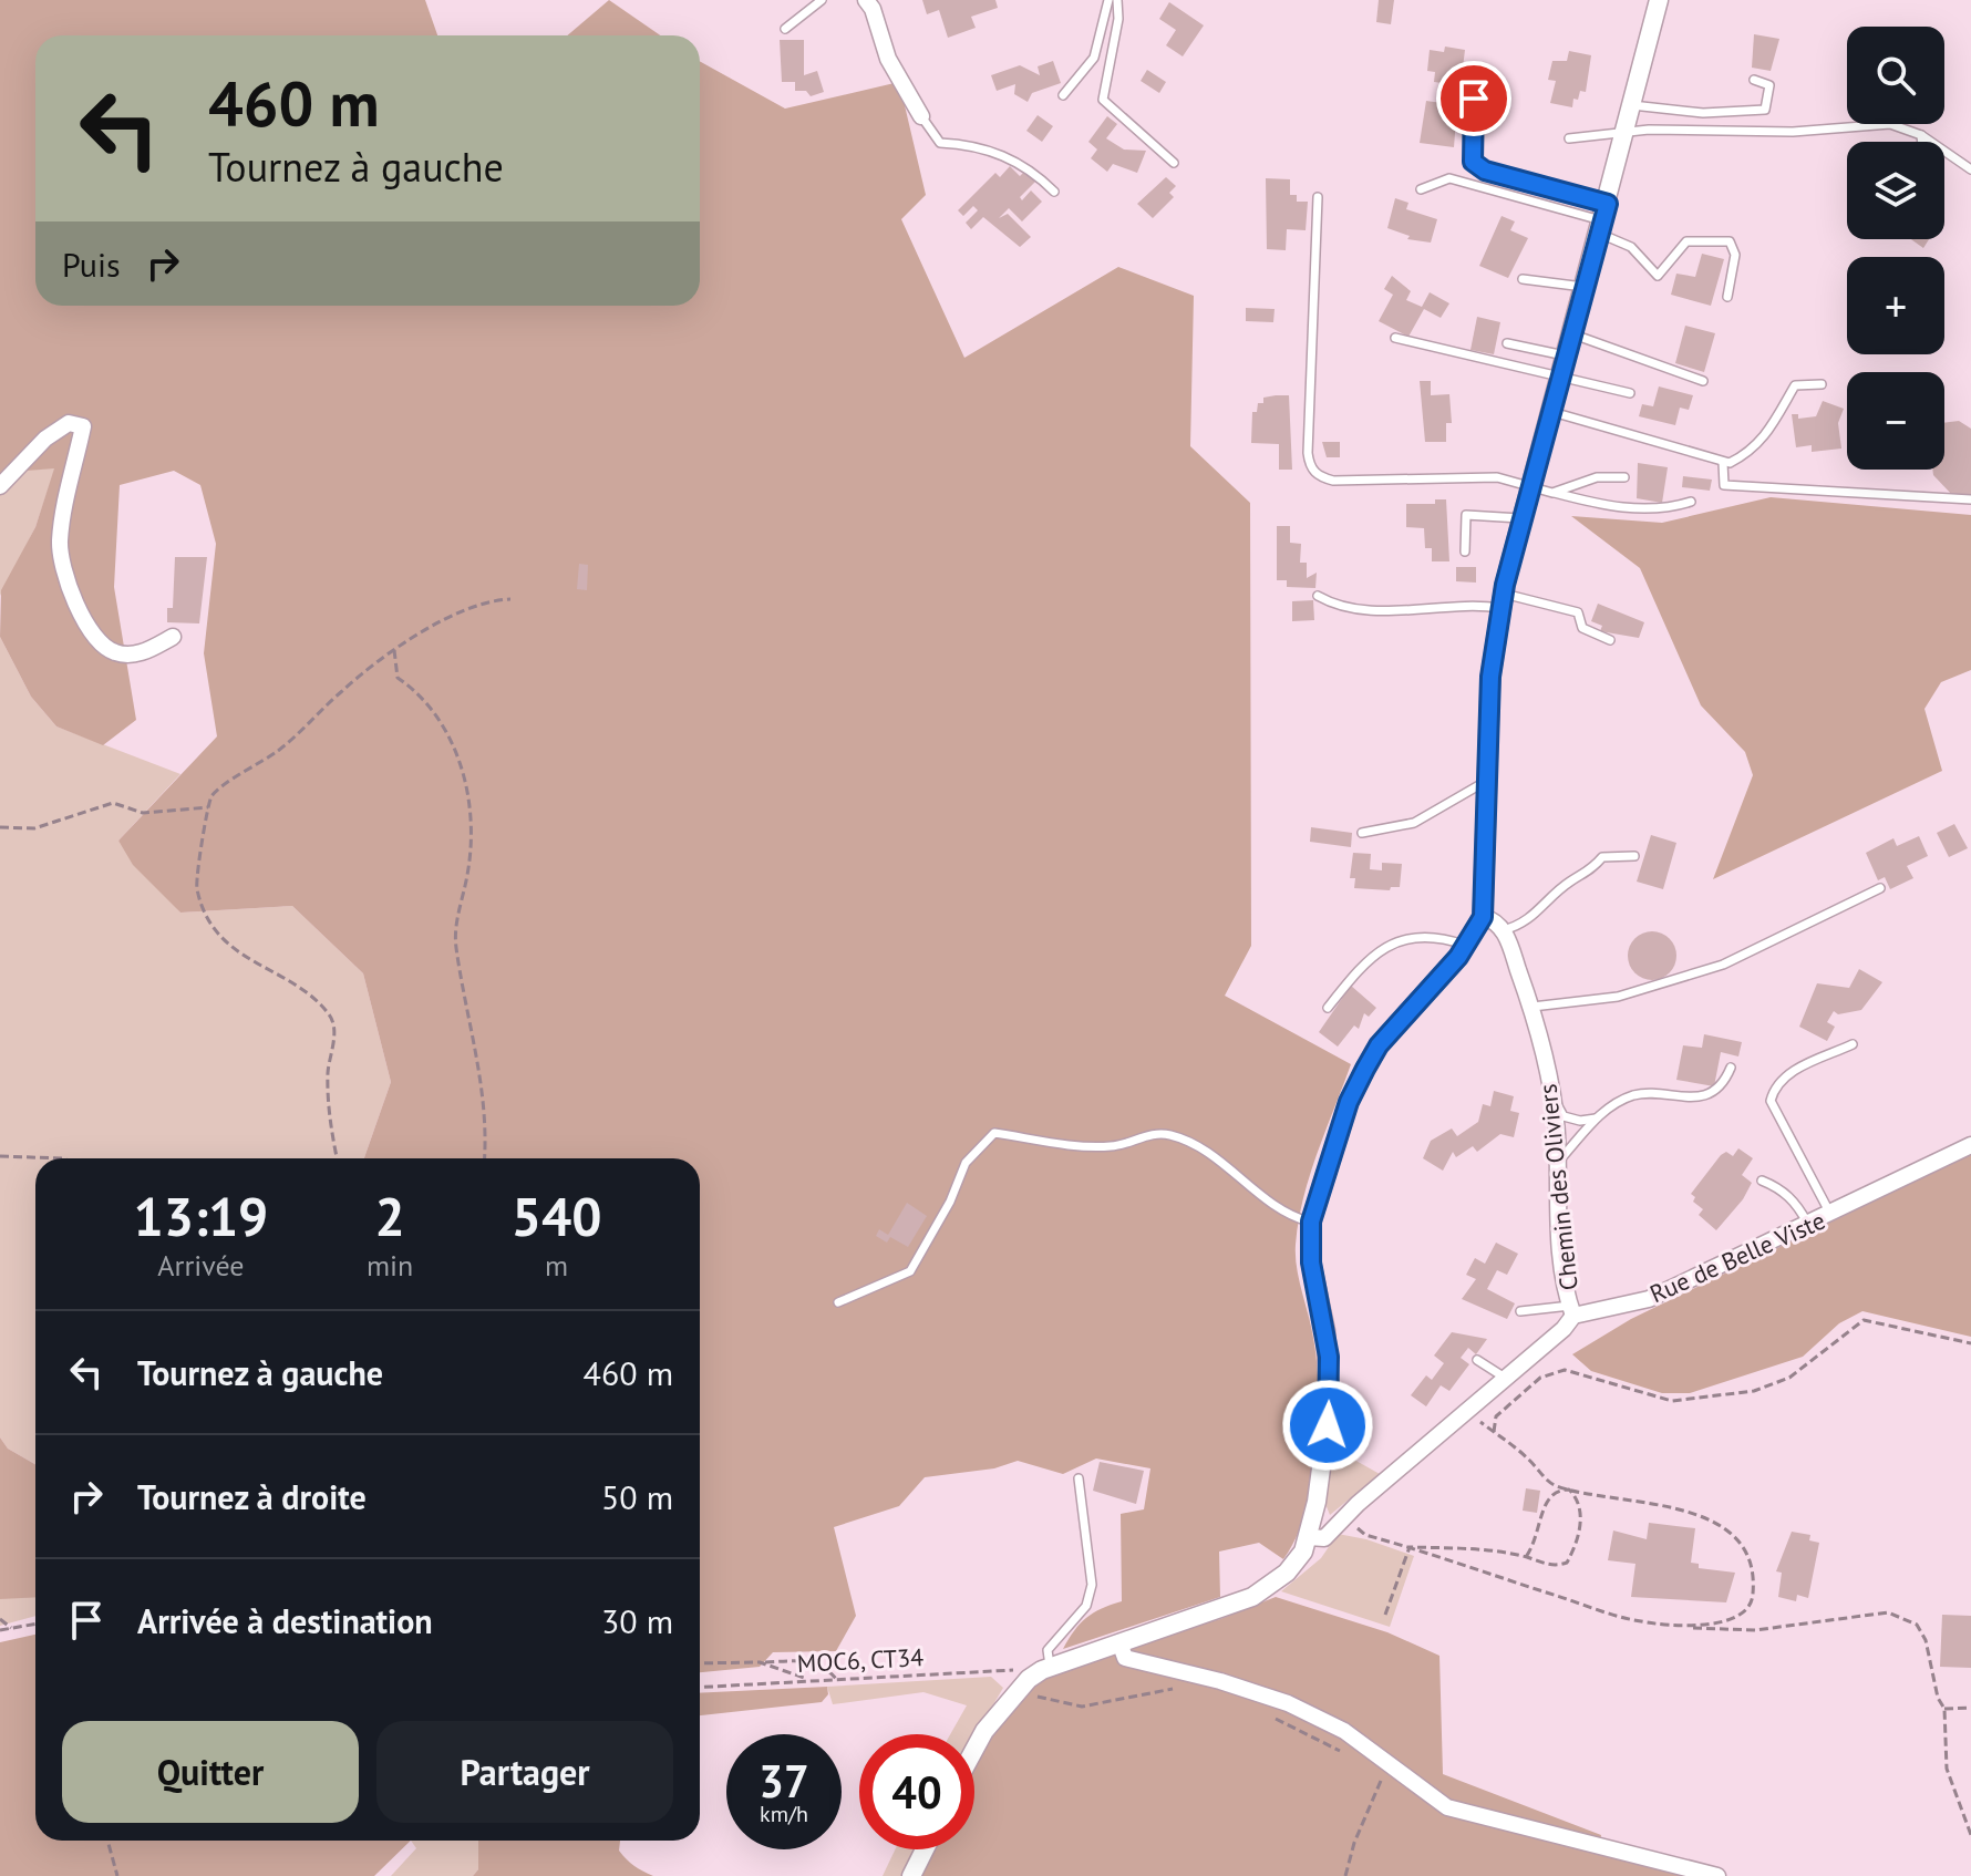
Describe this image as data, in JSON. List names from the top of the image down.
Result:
{
  "streets": {
    "street": ["Chemin des Oliviers", "Rue de Belle Viste"],
    "path": ["MOC6, CT34"]
  },
  "crossings": [
    ["Chemin des Oliviers", "Rue de Belle Viste"]
  ],
  "page": {
    "map_buttons": ["+", "−"],
    "turn": ["460 m", "Tournez à gauche"],
    "then": "Puis",
    "eta": [
      "13:19",
      "Arrivée",
      "2",
      "min",
      "540",
      "m"
    ],
    "list": [
      {
        "name": "Tournez à gauche",
        "value": "460 m"
      },
      {
        "name": "Tournez à droite",
        "value": "50 m"
      },
      {
        "name": "Arrivée à destination",
        "value": "30 m"
      }
    ],
    "buttons": ["Quitter", "Partager"],
    "speed": "37 km/h",
    "limit": "40"
  }
}
